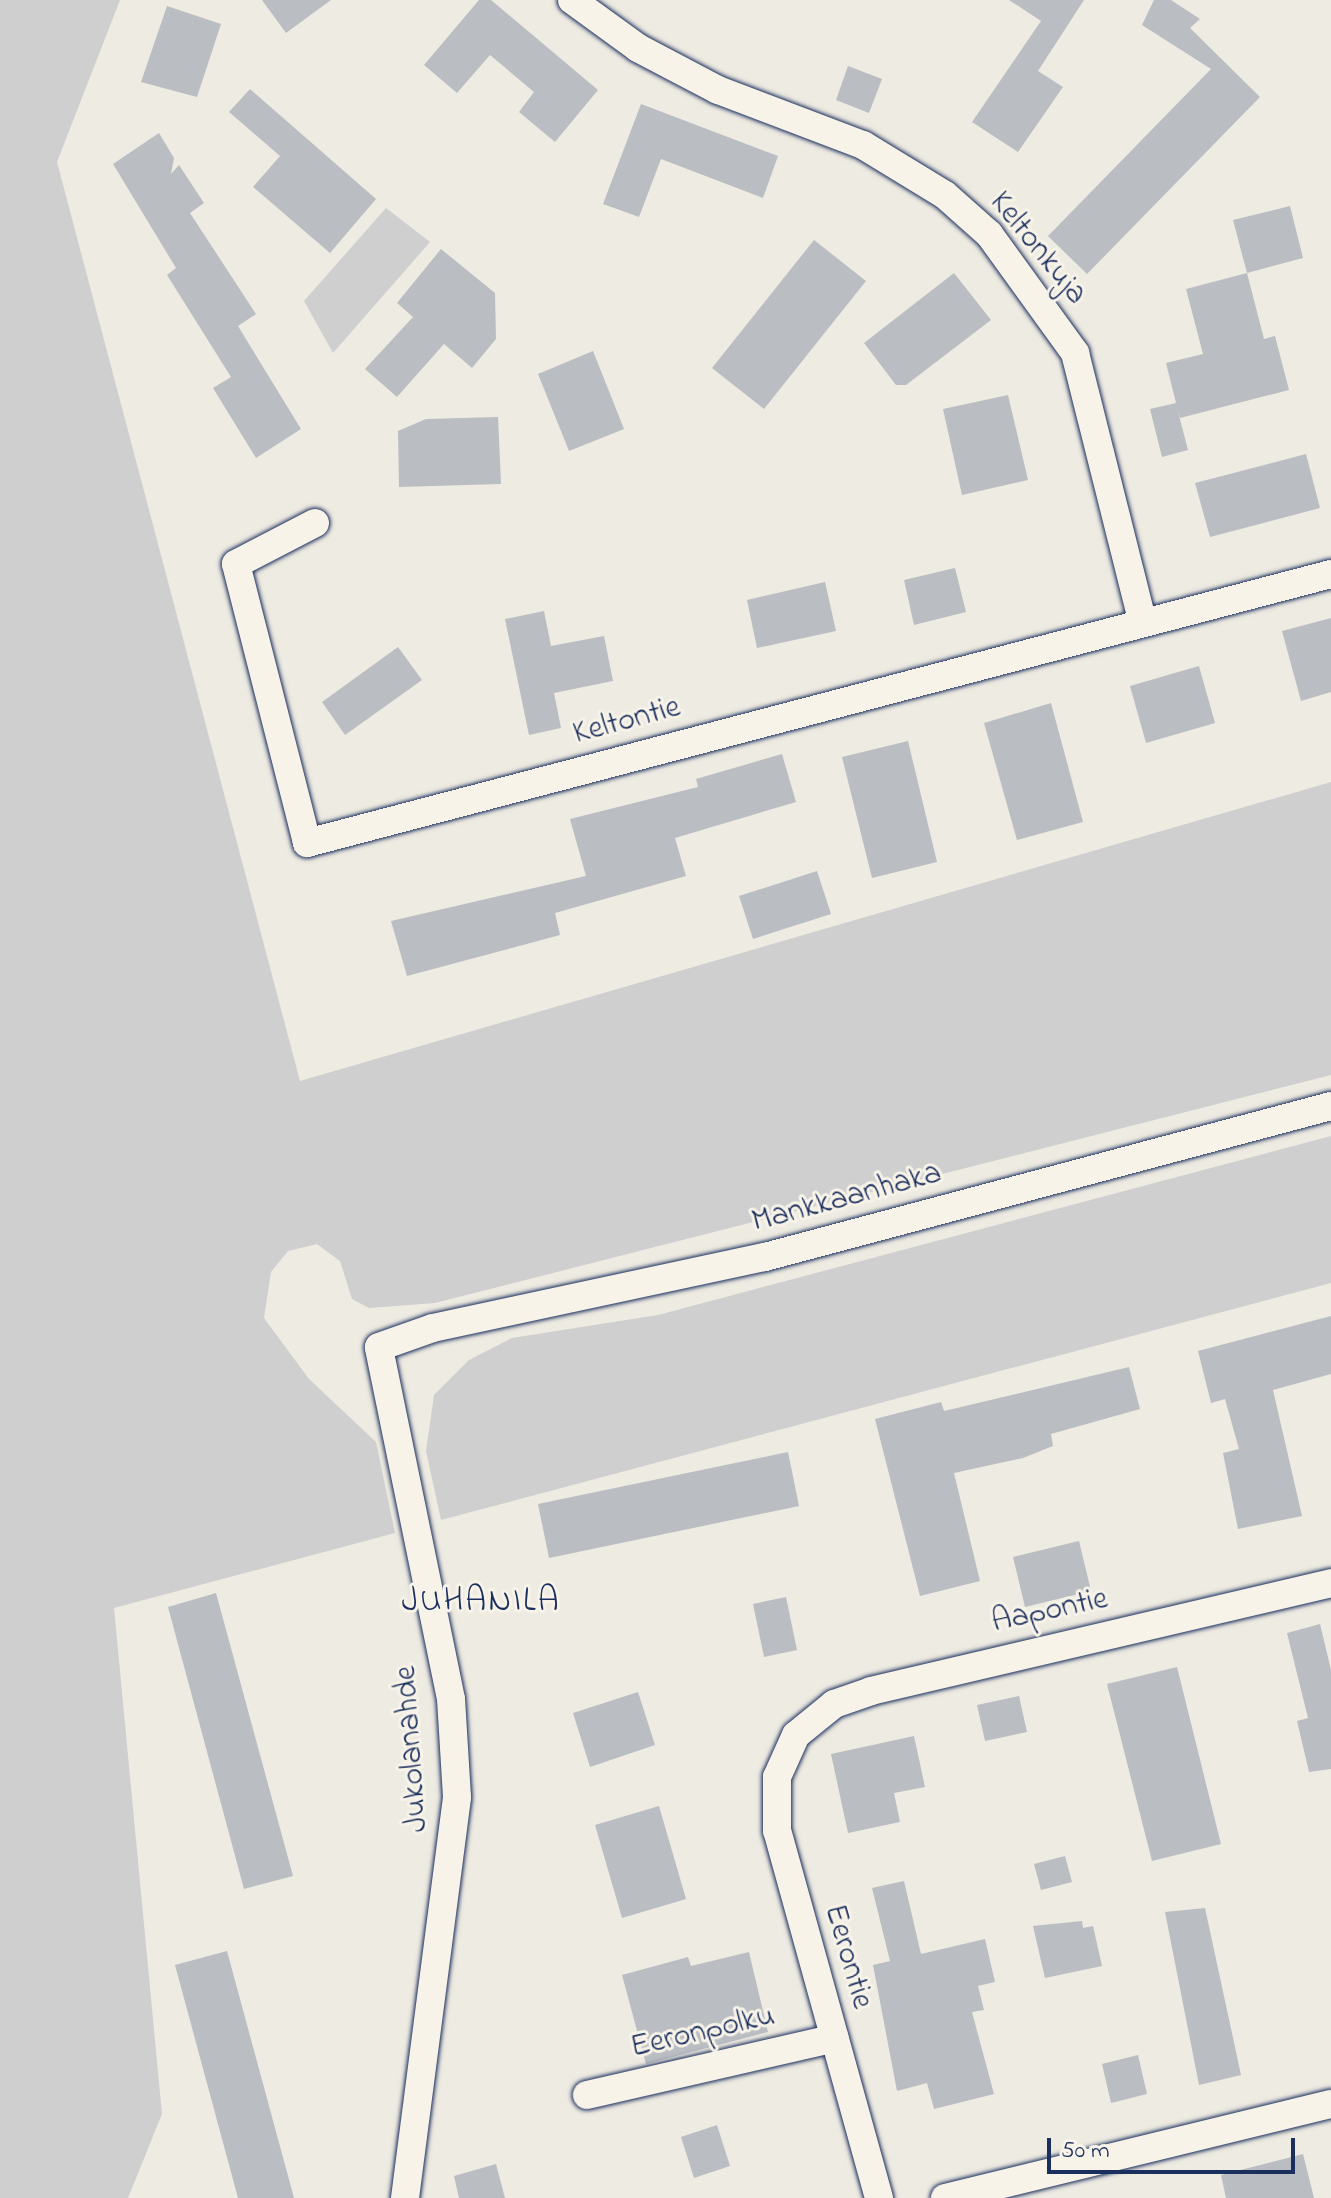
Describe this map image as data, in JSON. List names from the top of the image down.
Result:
{
  "streets": {
    "street": [
      "Keltonkuja",
      "Keltontie",
      "Mankkaanhaka",
      "Aapontie",
      "Jukolanahde",
      "Eerontie",
      "Eeronpolku"
    ]
  },
  "crossings": [
    ["Keltonkuja", "Keltontie"],
    ["Mankkaanhaka", "Jukolanahde"],
    ["Aapontie", "Eerontie"],
    ["Eerontie", "Eeronpolku"]
  ],
  "districts": ["JUHANILA"],
  "scale_bar": "50 m"
}
